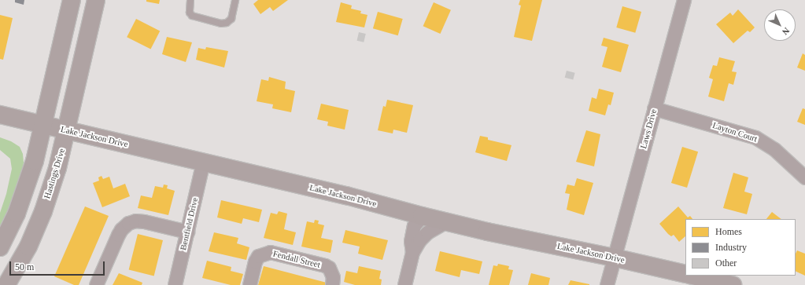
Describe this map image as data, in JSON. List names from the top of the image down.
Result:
{
  "streets": {
    "street": [
      "Laws Drive",
      "Layton Court",
      "Lake Jackson Drive",
      "Hastings Drive",
      "Bentfield Drive",
      "Fendall Street"
    ]
  },
  "crossings": [
    ["Laws Drive", "Layton Court"],
    ["Laws Drive", "Lake Jackson Drive"],
    ["Lake Jackson Drive", "Hastings Drive"],
    ["Lake Jackson Drive", "Bentfield Drive"]
  ],
  "legend": ["Homes", "Industry", "Other"],
  "scale_bar": "50 m",
  "north": "bottom right"
}
